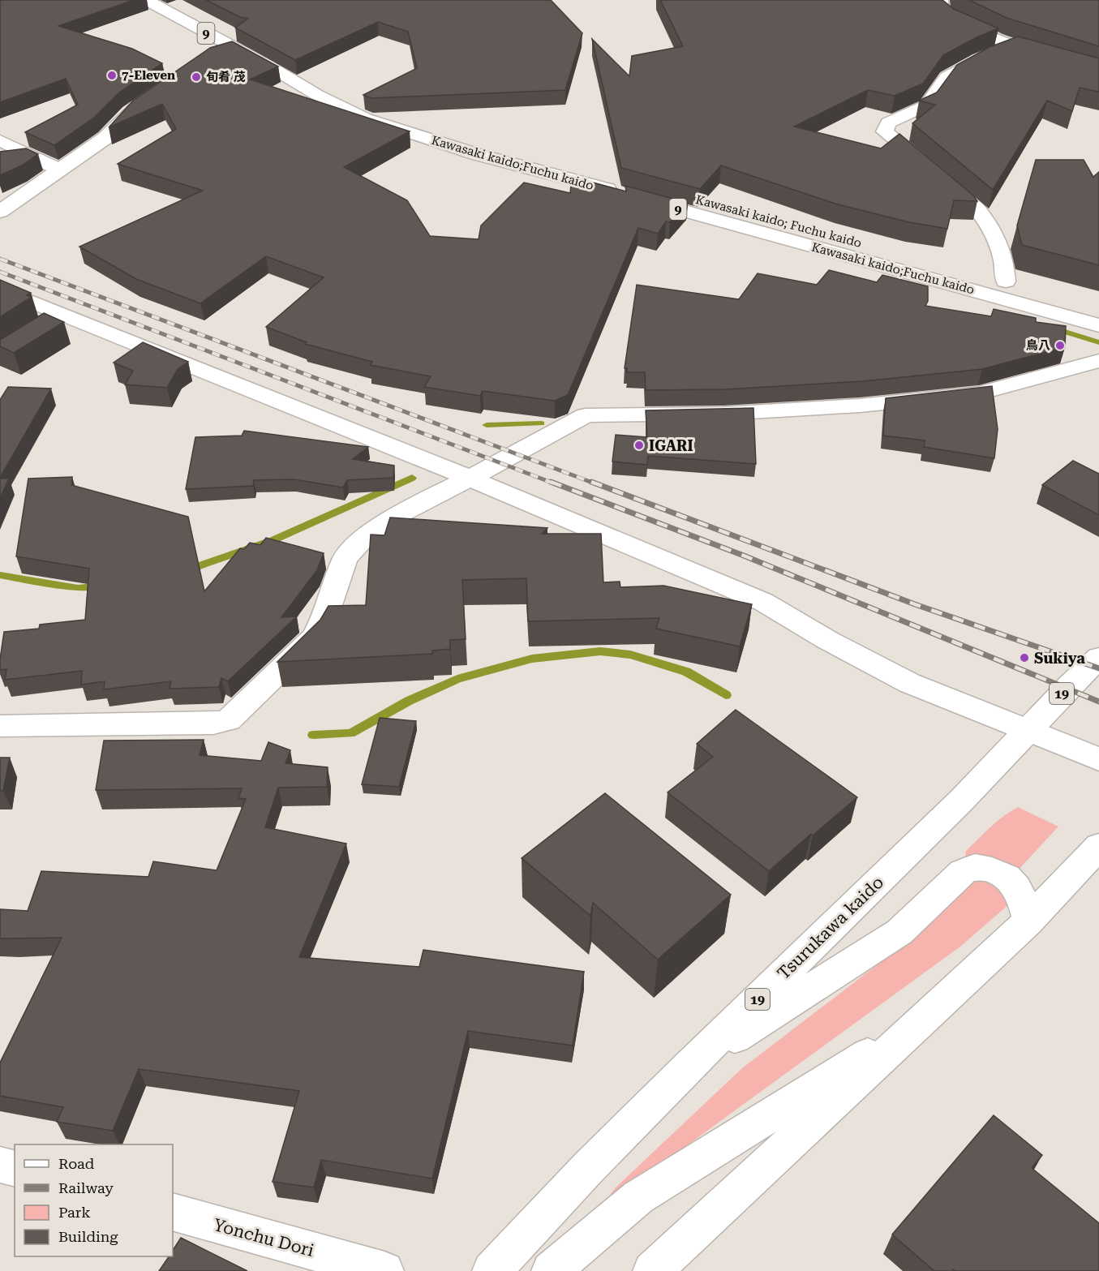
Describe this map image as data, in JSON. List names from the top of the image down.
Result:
{
  "streets": {
    "street": [
      "9",
      "Kawasaki kaido;Fuchu kaido",
      "Kawasaki kaido; Fuchu kaido",
      "19",
      "Tsurukawa kaido",
      "Yonchu Dori"
    ]
  },
  "crossings": [
    ["Kawasaki kaido;Fuchu kaido", "Kawasaki kaido; Fuchu kaido"],
    ["19", "Tsurukawa kaido"]
  ],
  "places": [
    "7-Eleven",
    "旬肴 茂",
    "鳥八",
    "IGARI",
    "Sukiya"
  ],
  "legend": [
    "Road",
    "Railway",
    "Park",
    "Building"
  ]
}
